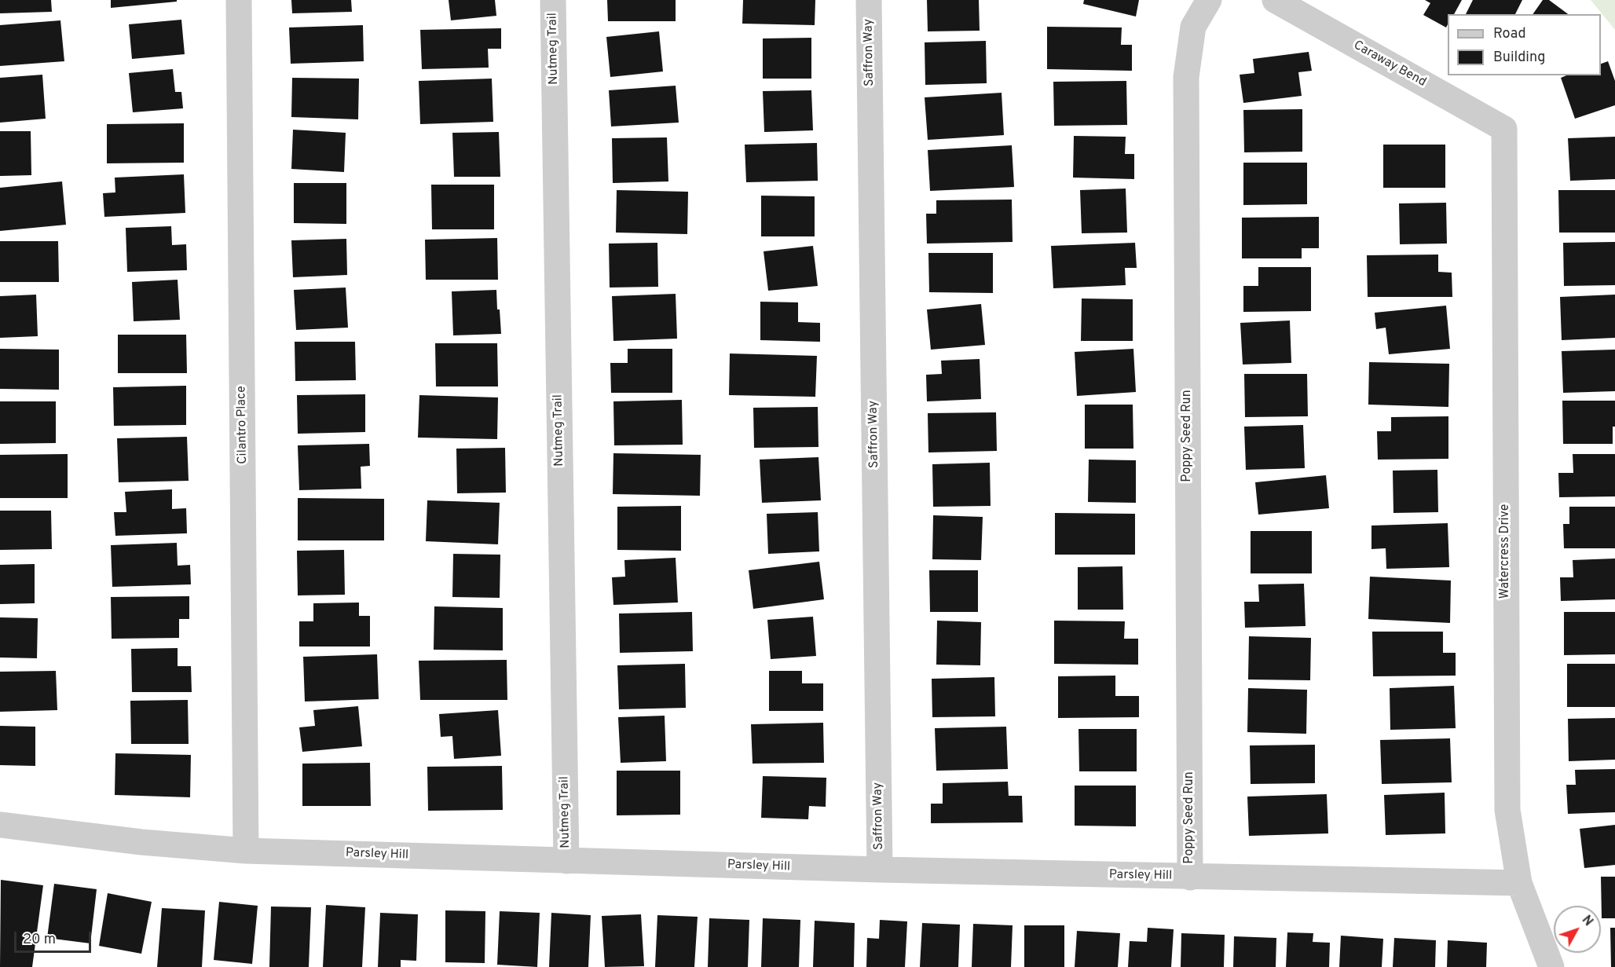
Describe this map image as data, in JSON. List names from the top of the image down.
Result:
{
  "streets": {
    "street": [
      "Nutmeg Trail",
      "Saffron Way",
      "Caraway Bend",
      "Cilantro Place",
      "Poppy Seed Run",
      "Watercress Drive",
      "Parsley Hill"
    ]
  },
  "crossings": [
    ["Nutmeg Trail", "Parsley Hill"],
    ["Saffron Way", "Parsley Hill"],
    ["Caraway Bend", "Watercress Drive"],
    ["Cilantro Place", "Parsley Hill"],
    ["Poppy Seed Run", "Parsley Hill"],
    ["Watercress Drive", "Parsley Hill"]
  ],
  "legend": ["Road", "Building"],
  "scale_bar": "20 m",
  "north": "top right"
}
